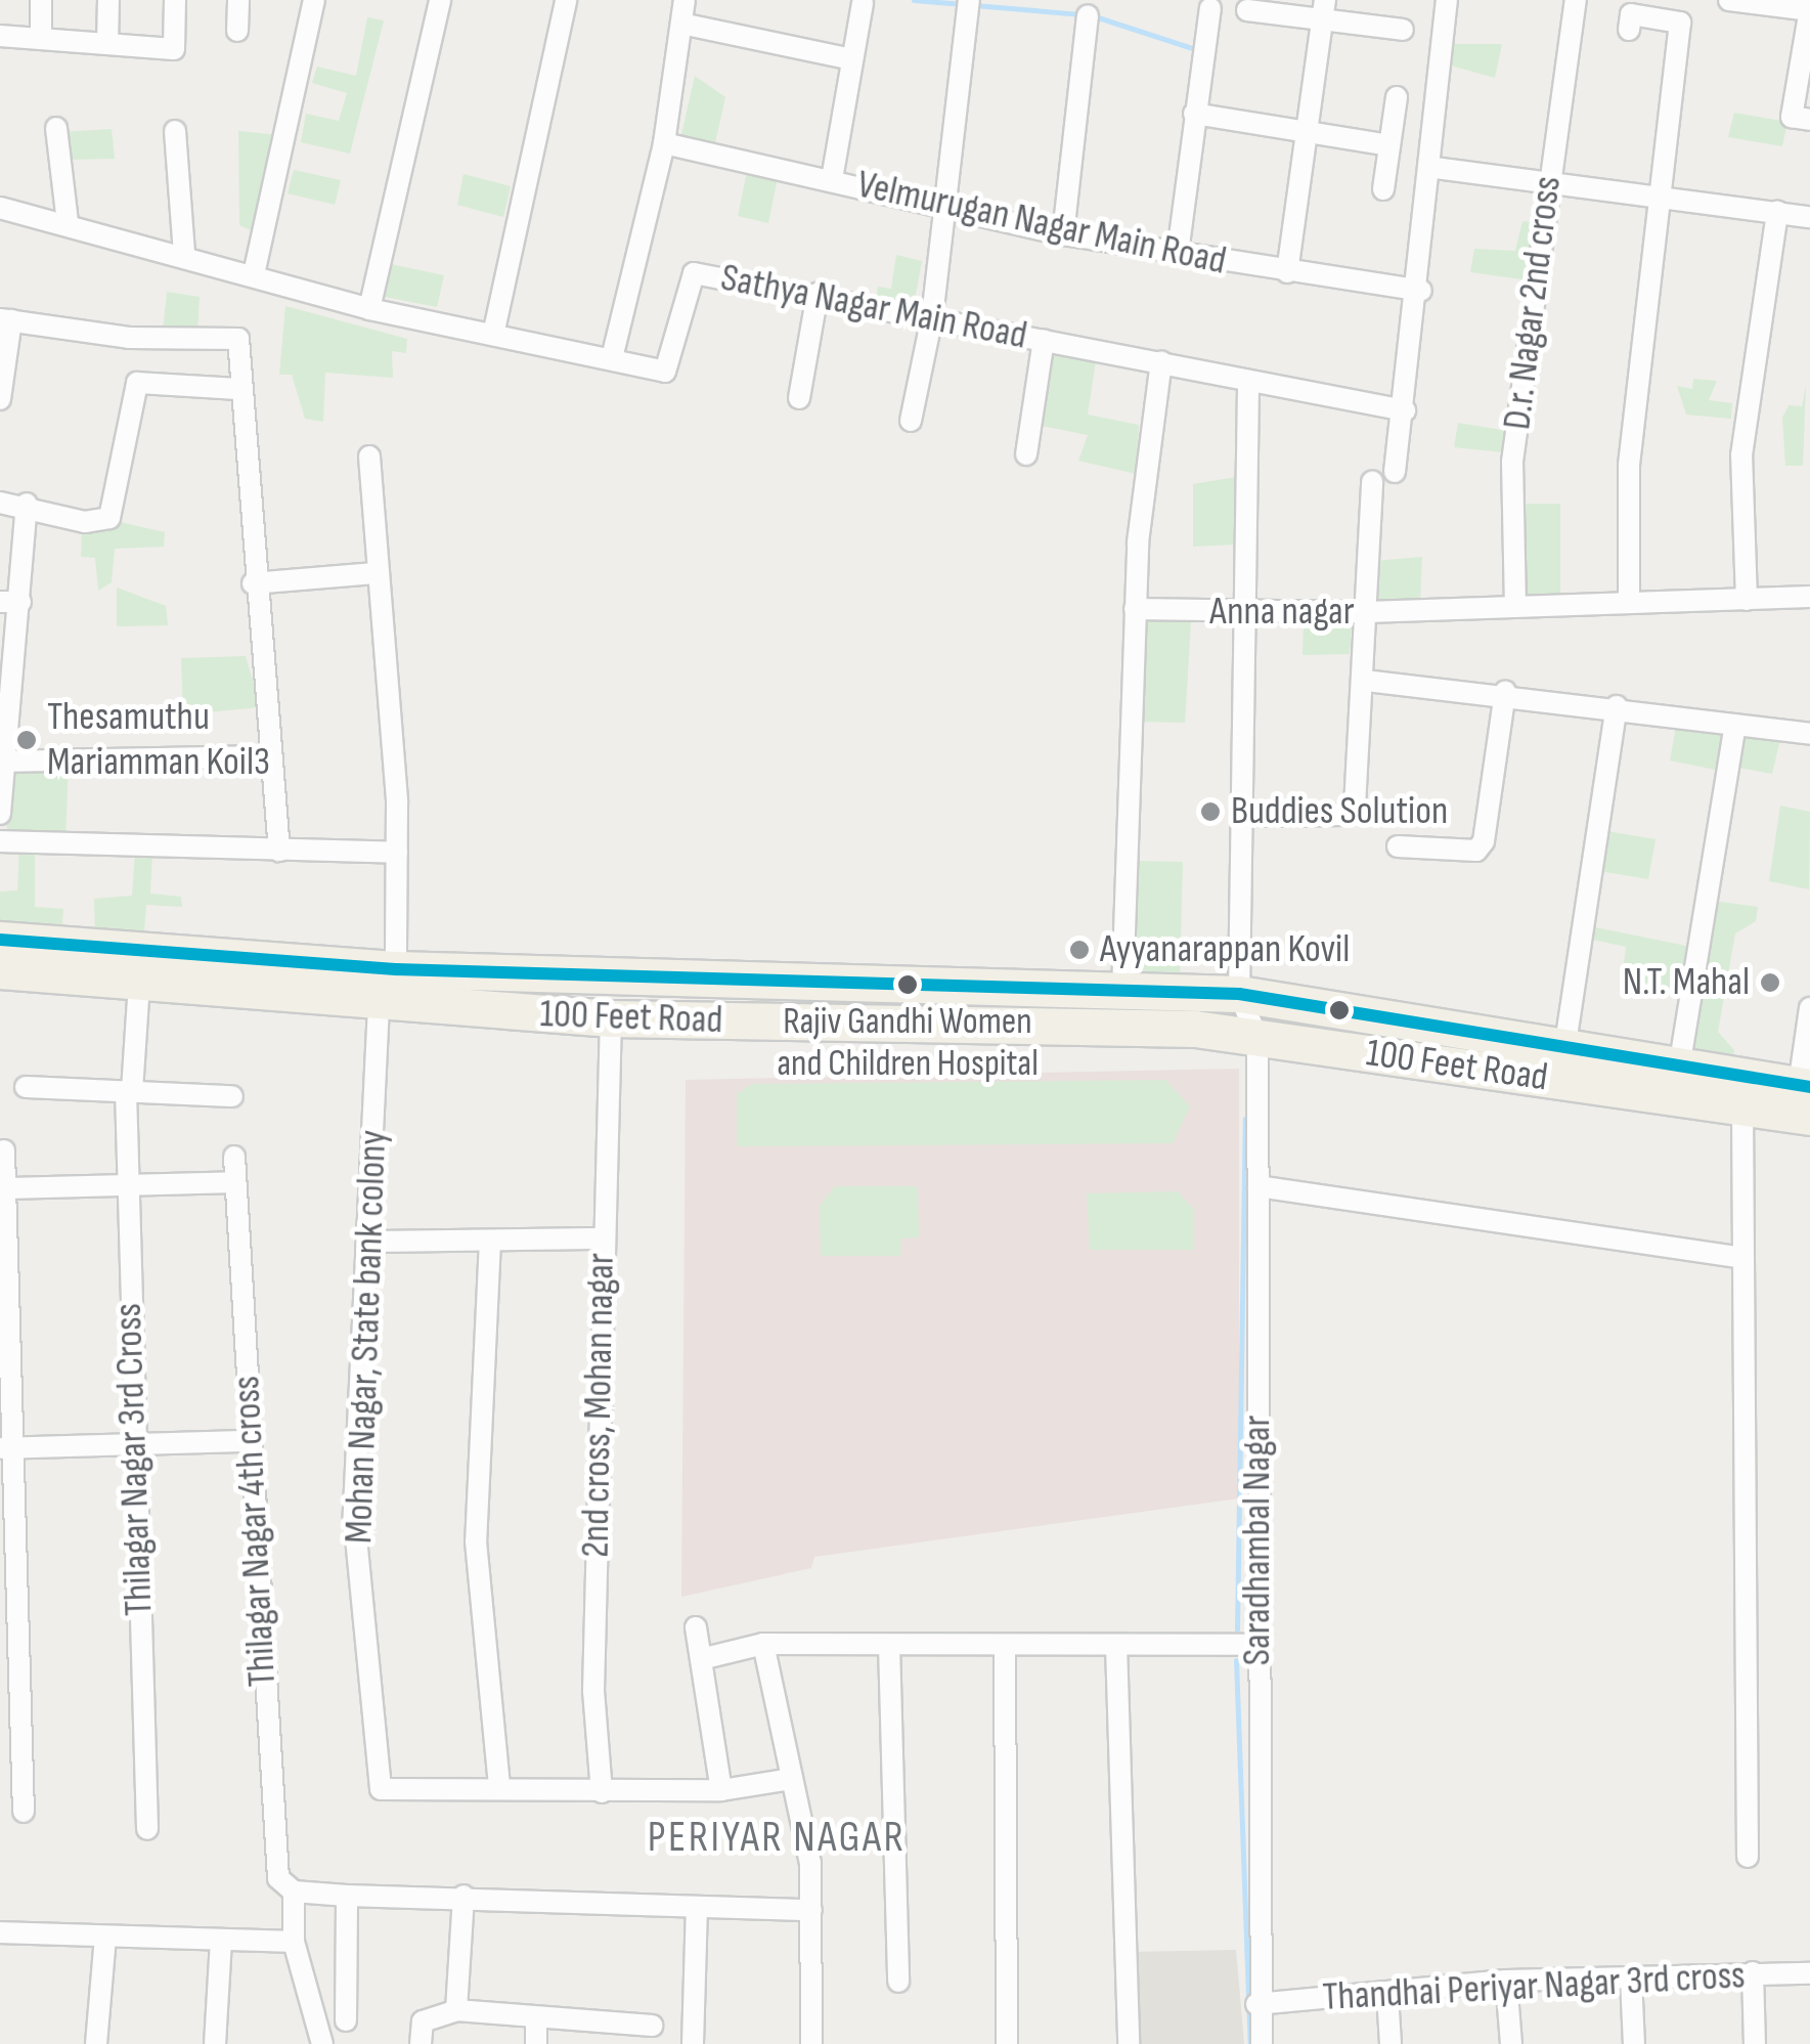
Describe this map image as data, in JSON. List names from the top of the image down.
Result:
{
  "streets": {
    "highway": ["100 Feet Road"],
    "street": [
      "Velmurugan Nagar Main Road",
      "D.r. Nagar 2nd cross",
      "Sathya Nagar Main Road",
      "Anna nagar",
      "Mohan Nagar, State bank colony",
      "2nd cross, Mohan nagar",
      "Thilagar Nagar 3rd Cross",
      "Thilagar Nagar 4th cross",
      "Saradhambal Nagar",
      "Thandhai Periyar Nagar 3rd cross"
    ]
  },
  "crossings": [
    ["D.r. Nagar 2nd cross", "Anna nagar"],
    ["100 Feet Road", "Mohan Nagar, State bank colony"],
    ["100 Feet Road", "2nd cross, Mohan nagar"],
    ["100 Feet Road", "Thilagar Nagar 3rd Cross"],
    ["100 Feet Road", "Saradhambal Nagar"],
    ["Saradhambal Nagar", "Thandhai Periyar Nagar 3rd cross"]
  ],
  "districts": ["PERIYAR NAGAR"],
  "places": [
    "Thesamuthu Mariamman Koil3",
    "Buddies Solution",
    "Ayyanarappan Kovil",
    "N.T. Mahal",
    "Rajiv Gandhi Women and Children Hospital"
  ]
}
